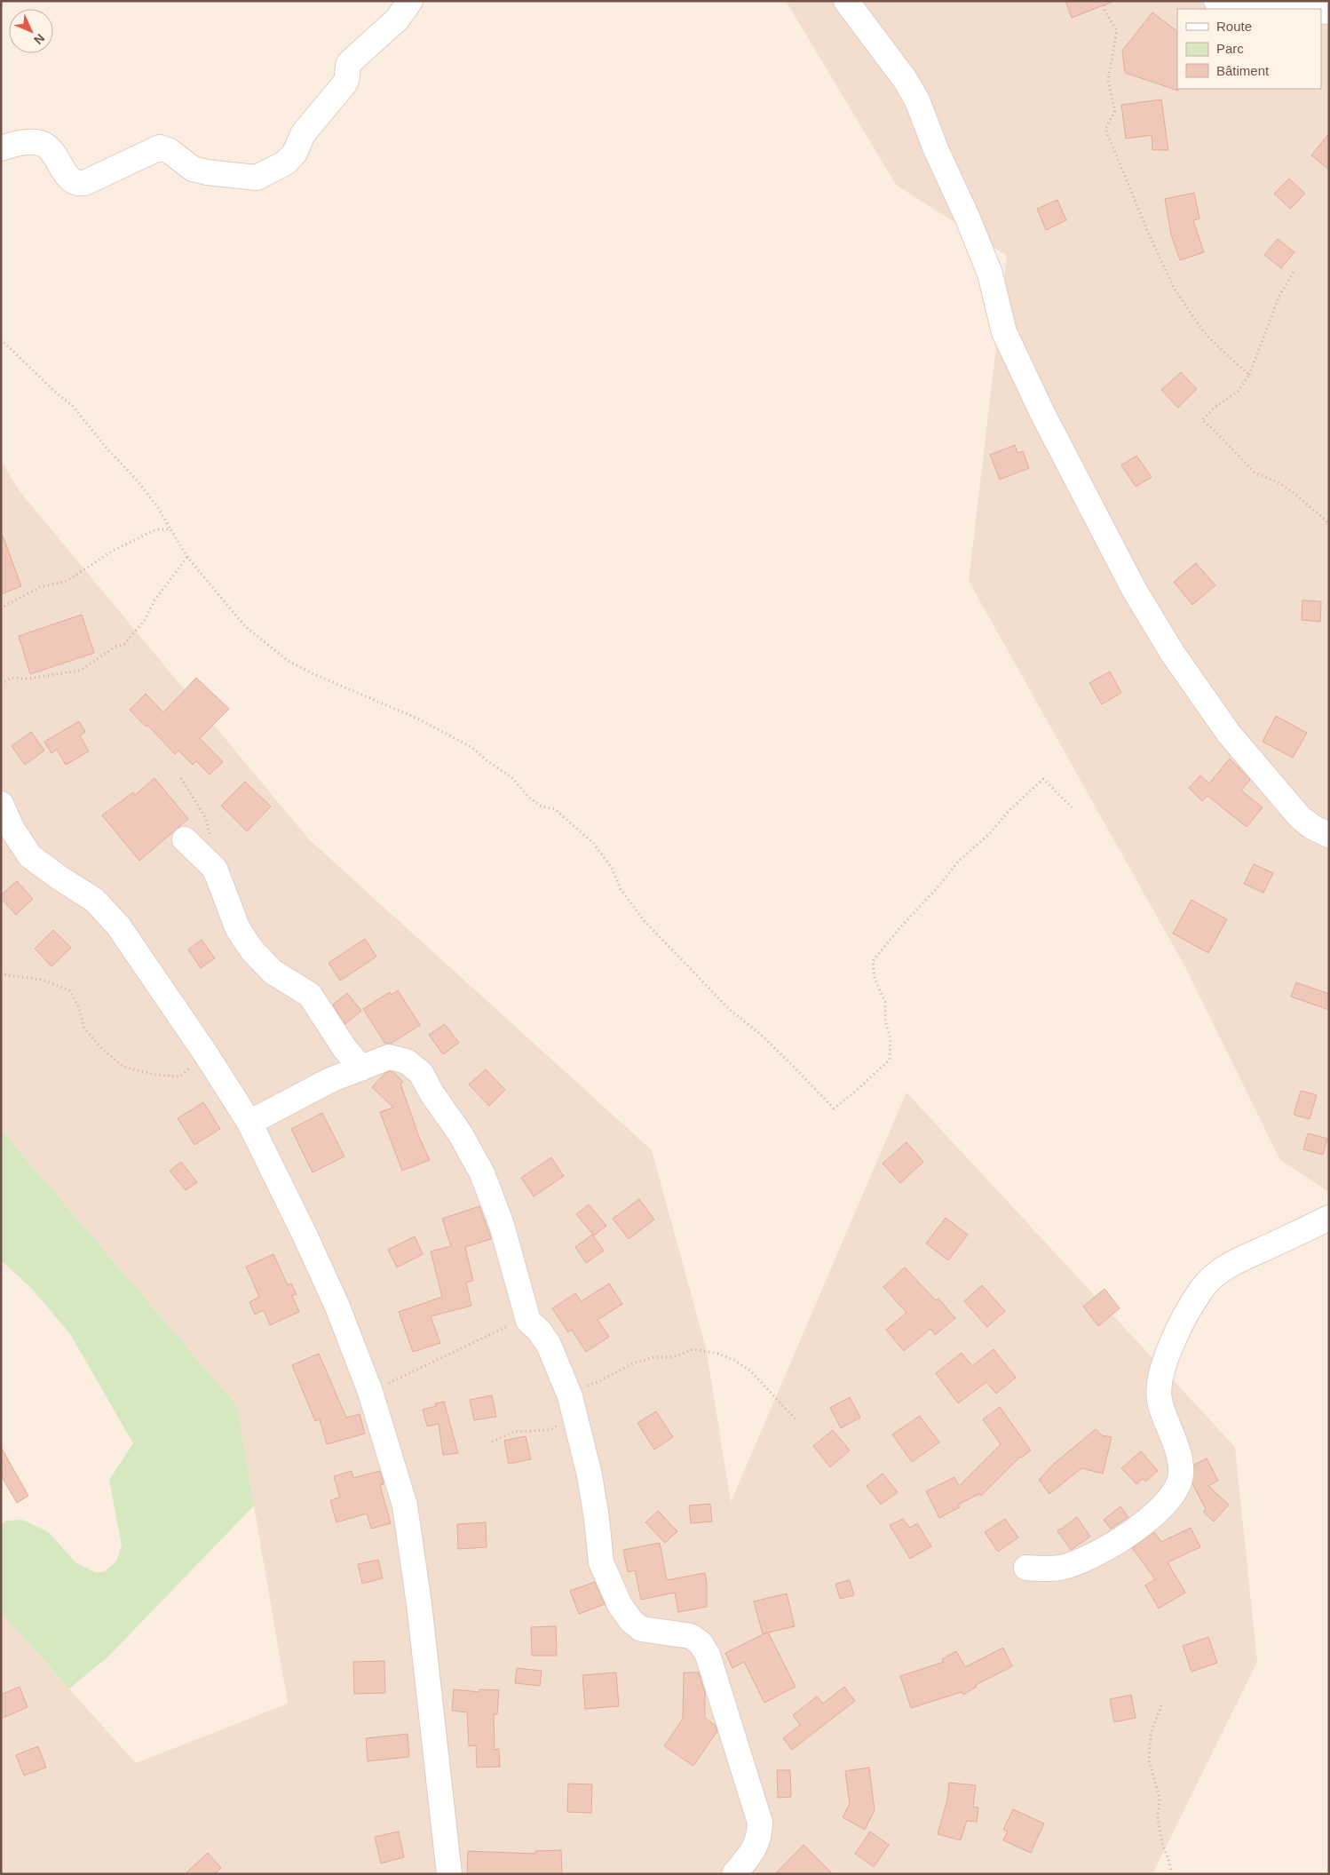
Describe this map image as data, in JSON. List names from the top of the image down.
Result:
{
  "legend": ["Route", "Parc", "Bâtiment"],
  "north": "bottom right"
}
